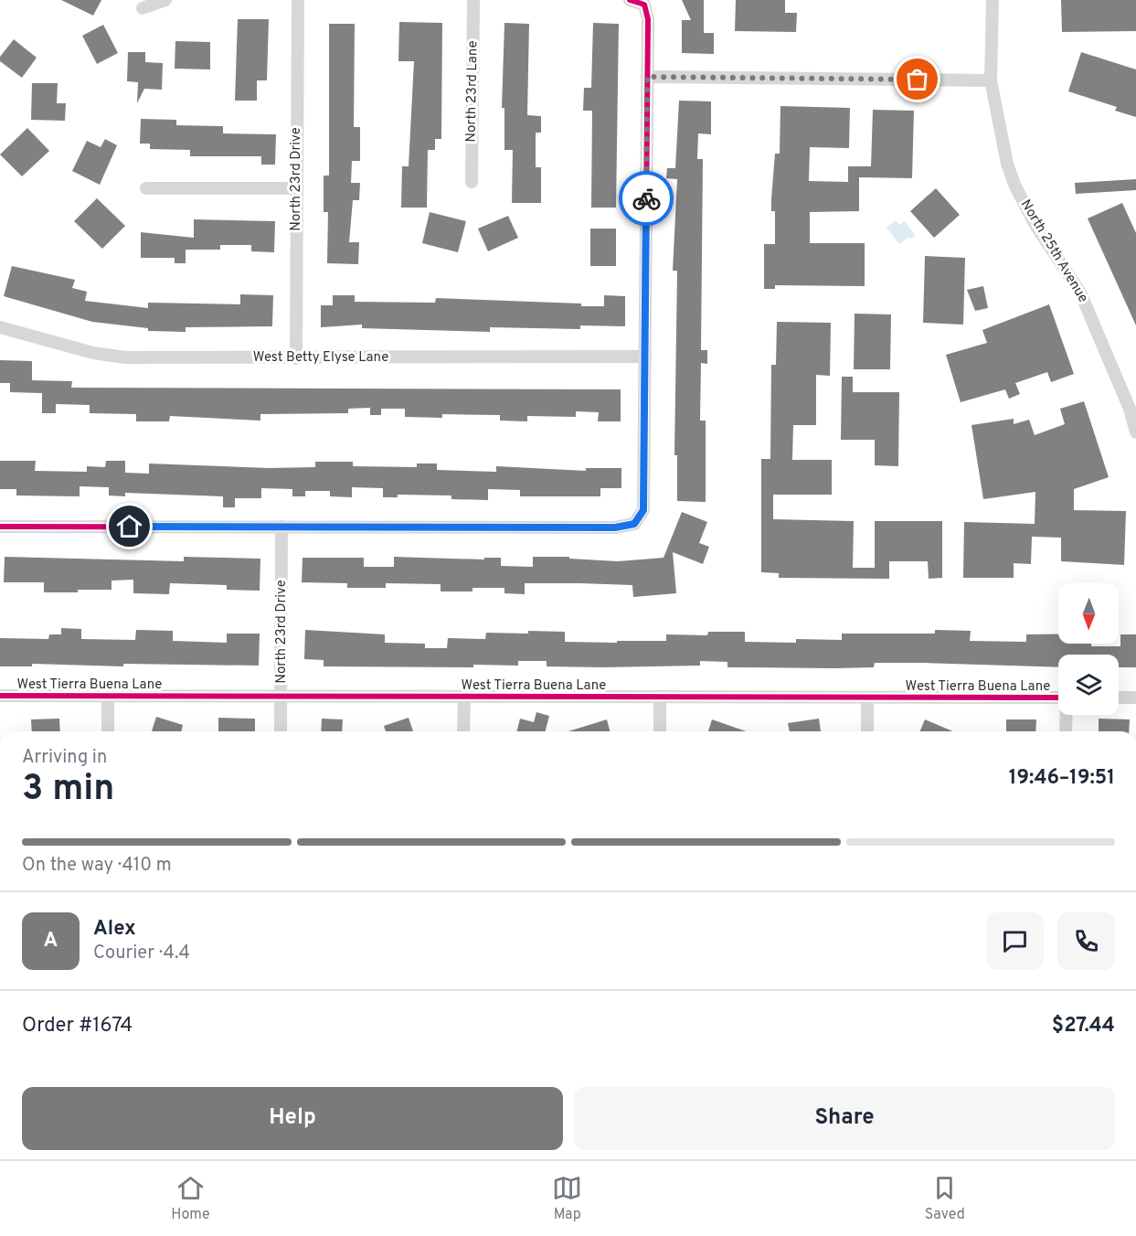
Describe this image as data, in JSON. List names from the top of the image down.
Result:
{
  "streets": {
    "street": [
      "North 23rd Lane",
      "North 23rd Drive",
      "North 25th Avenue",
      "West Betty Elyse Lane",
      "West Tierra Buena Lane"
    ]
  },
  "crossings": [
    ["North 23rd Drive", "West Betty Elyse Lane"],
    ["North 23rd Drive", "West Tierra Buena Lane"]
  ],
  "north": "bottom",
  "page": {
    "heading": ["3 min", "Arriving in", "19:46–19:51"],
    "panel": [
      "Alex",
      "Courier · 4.4",
      "Order #1674",
      "$27.44"
    ],
    "bar": "On the way · 410 m",
    "round": "A",
    "buttons": ["Help", "Share"],
    "tabs": ["Home", "Map", "Saved"]
  }
}
